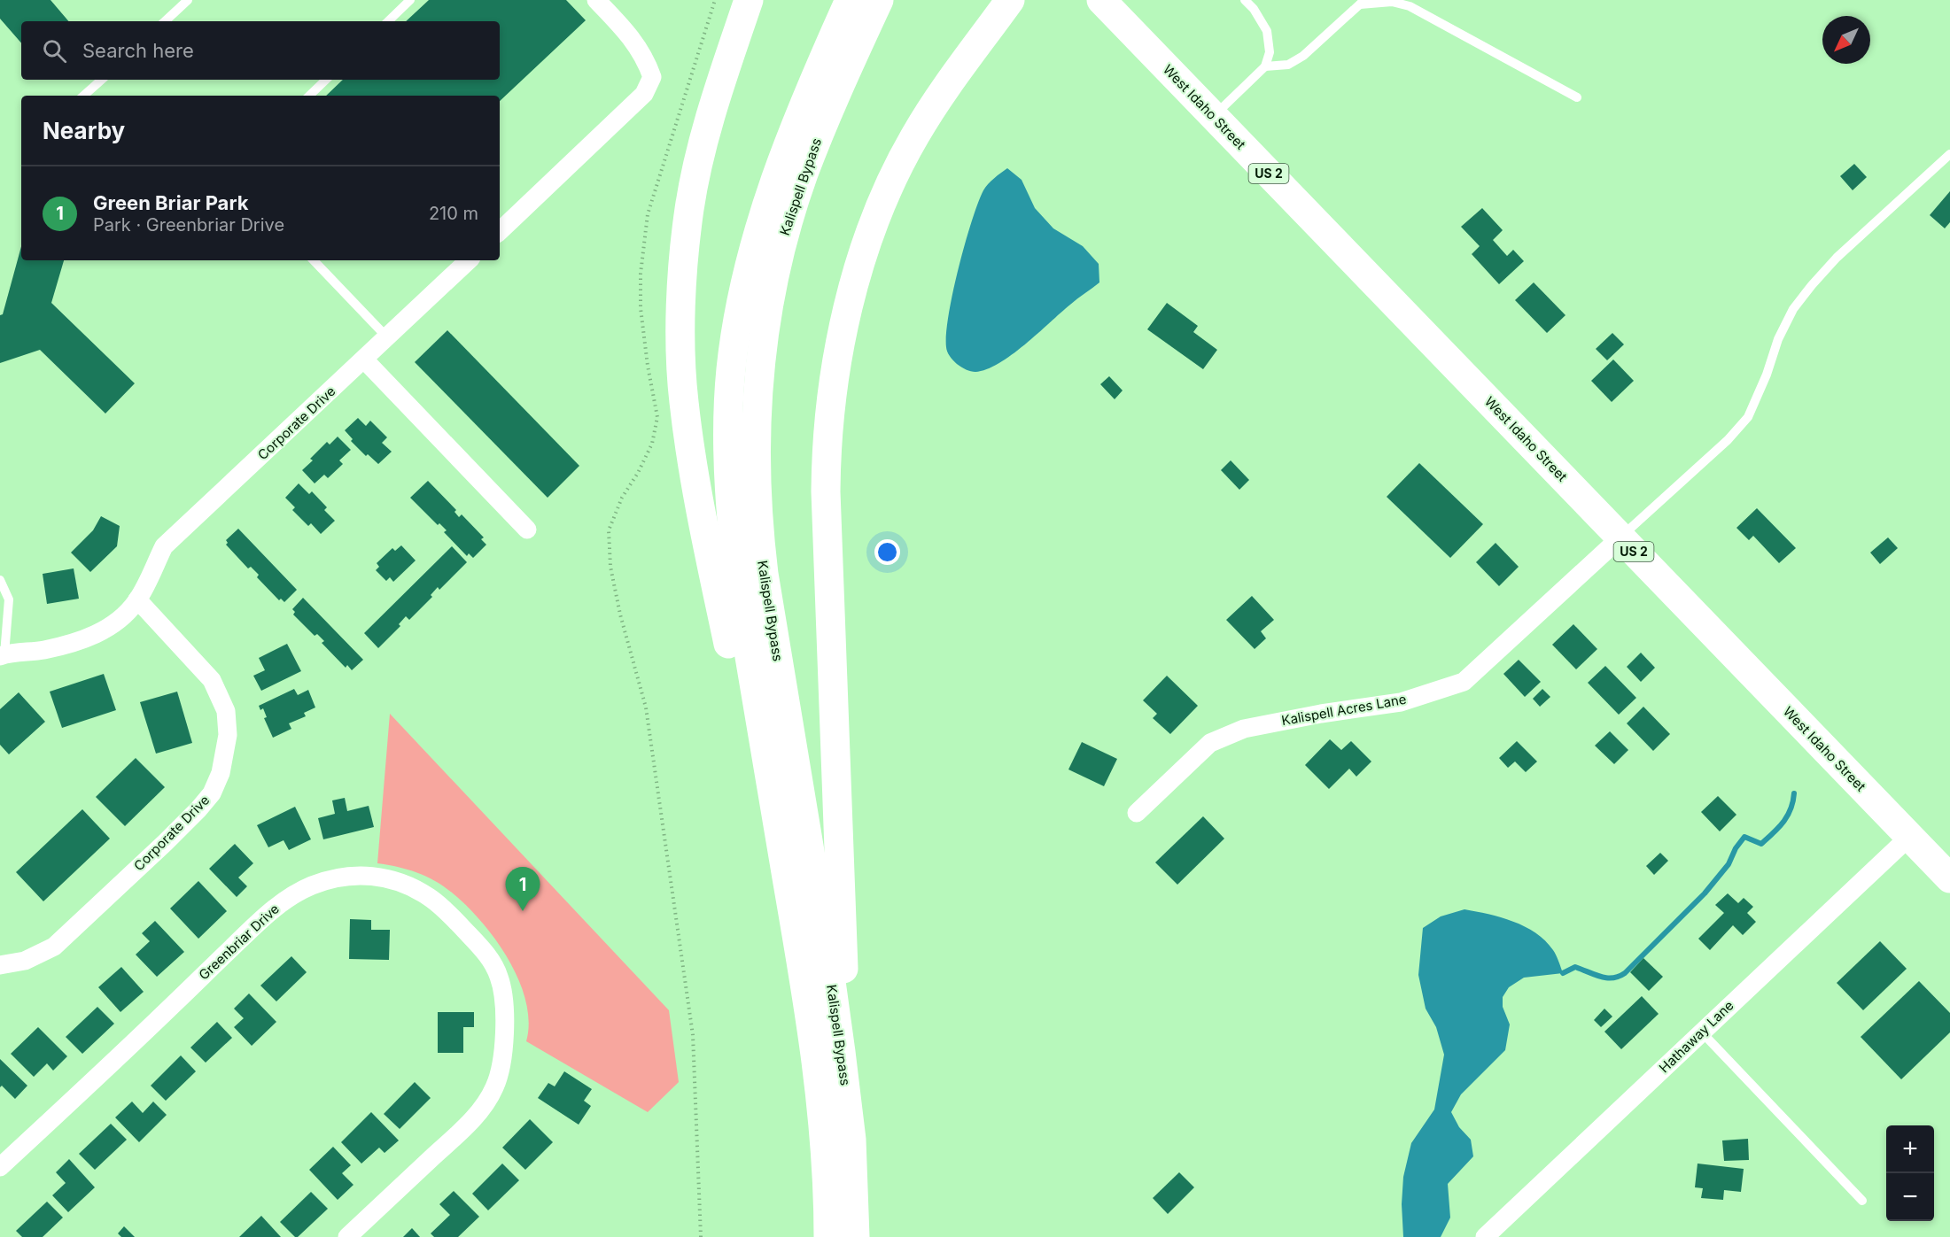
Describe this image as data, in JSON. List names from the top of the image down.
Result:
{
  "streets": {
    "highway": ["West Idaho Street", "US 2", "Kalispell Bypass"],
    "street": [
      "Corporate Drive",
      "Kalispell Acres Lane",
      "Greenbriar Drive",
      "Hathaway Lane"
    ]
  },
  "crossings": [
    ["West Idaho Street", "Kalispell Acres Lane"],
    ["West Idaho Street", "Hathaway Lane"]
  ],
  "north": "bottom left",
  "page": {
    "search": "Search here",
    "heading": "Nearby",
    "list": [
      {
        "mark": "1",
        "name": "Green Briar Park",
        "note": "Park · Greenbriar Drive",
        "value": "210 m"
      }
    ],
    "pins": "1",
    "map_buttons": ["+", "−"]
  }
}
